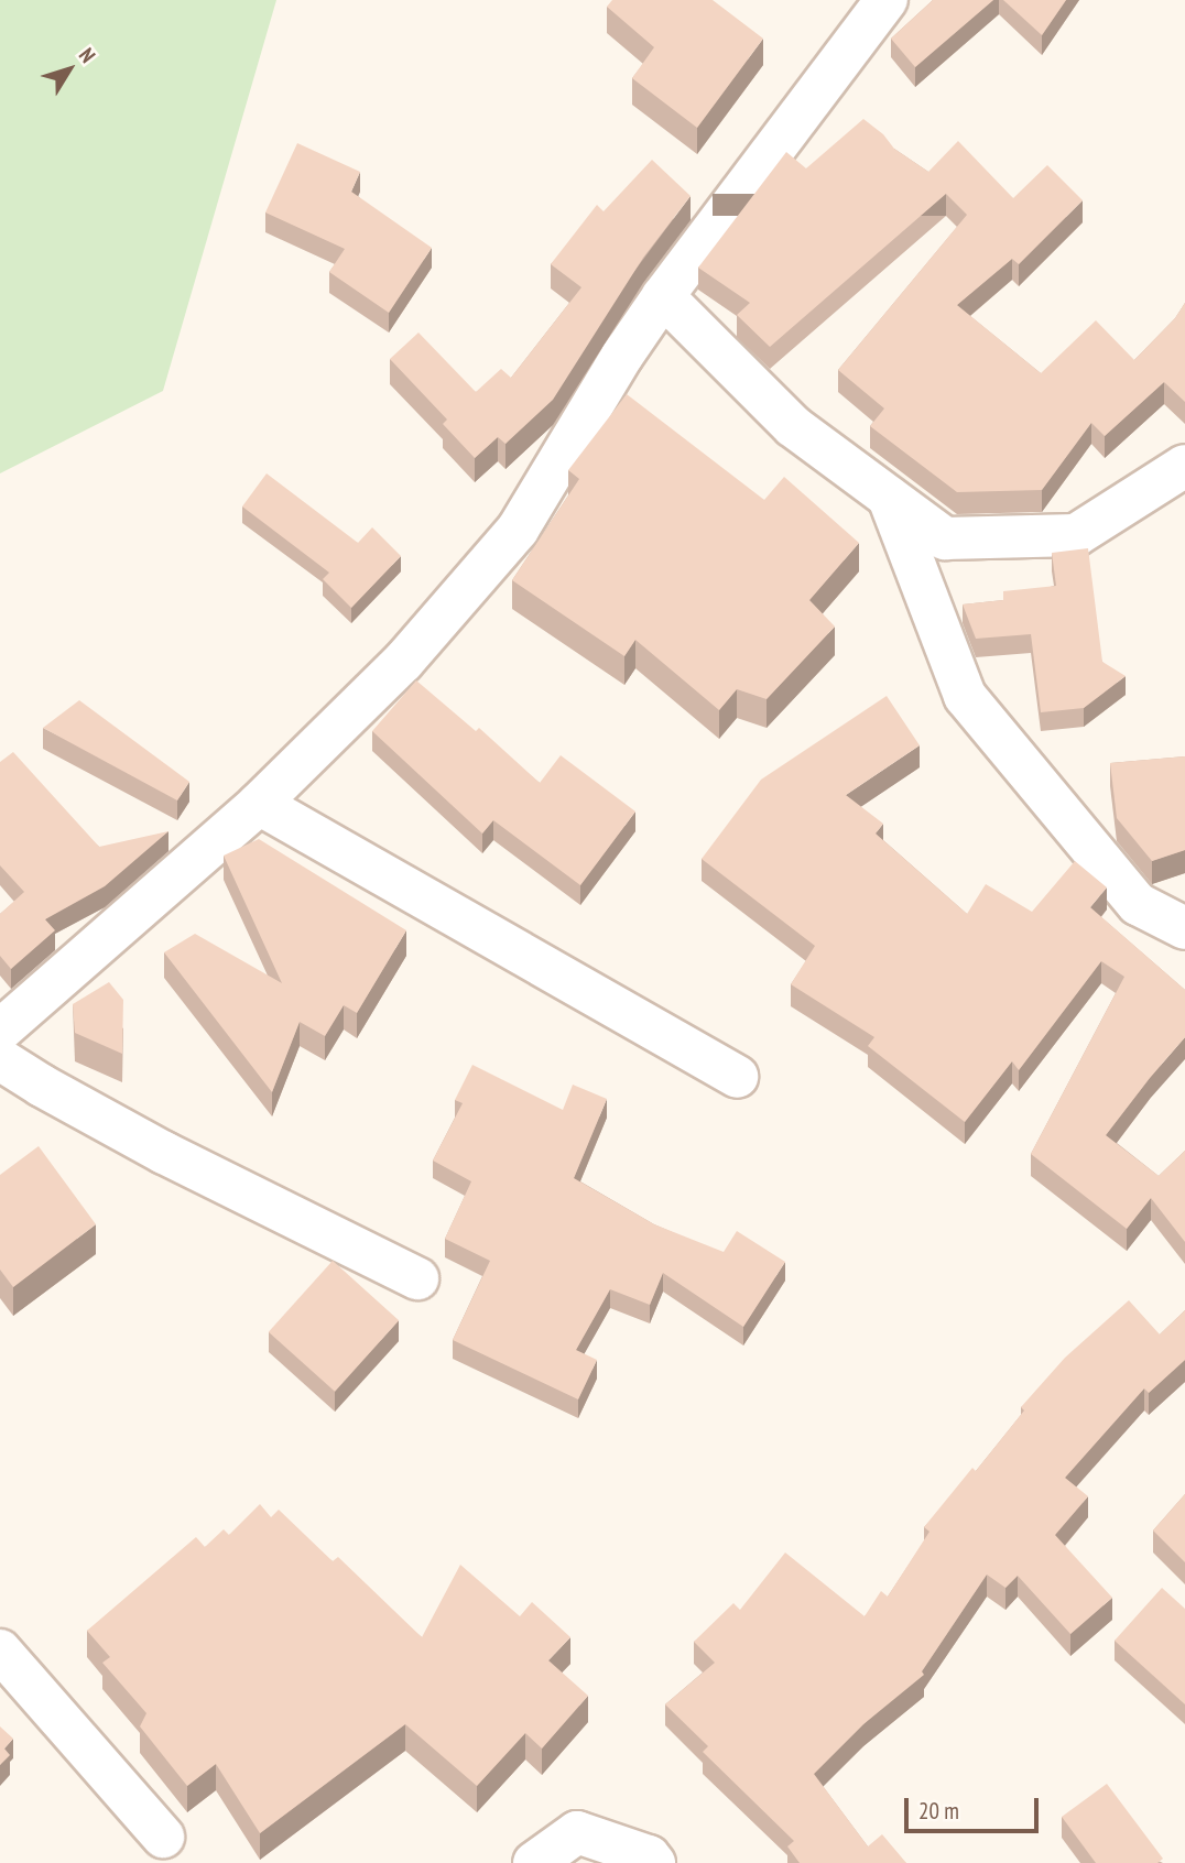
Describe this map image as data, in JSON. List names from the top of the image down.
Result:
{
  "scale_bar": "20 m",
  "north": "top right"
}
